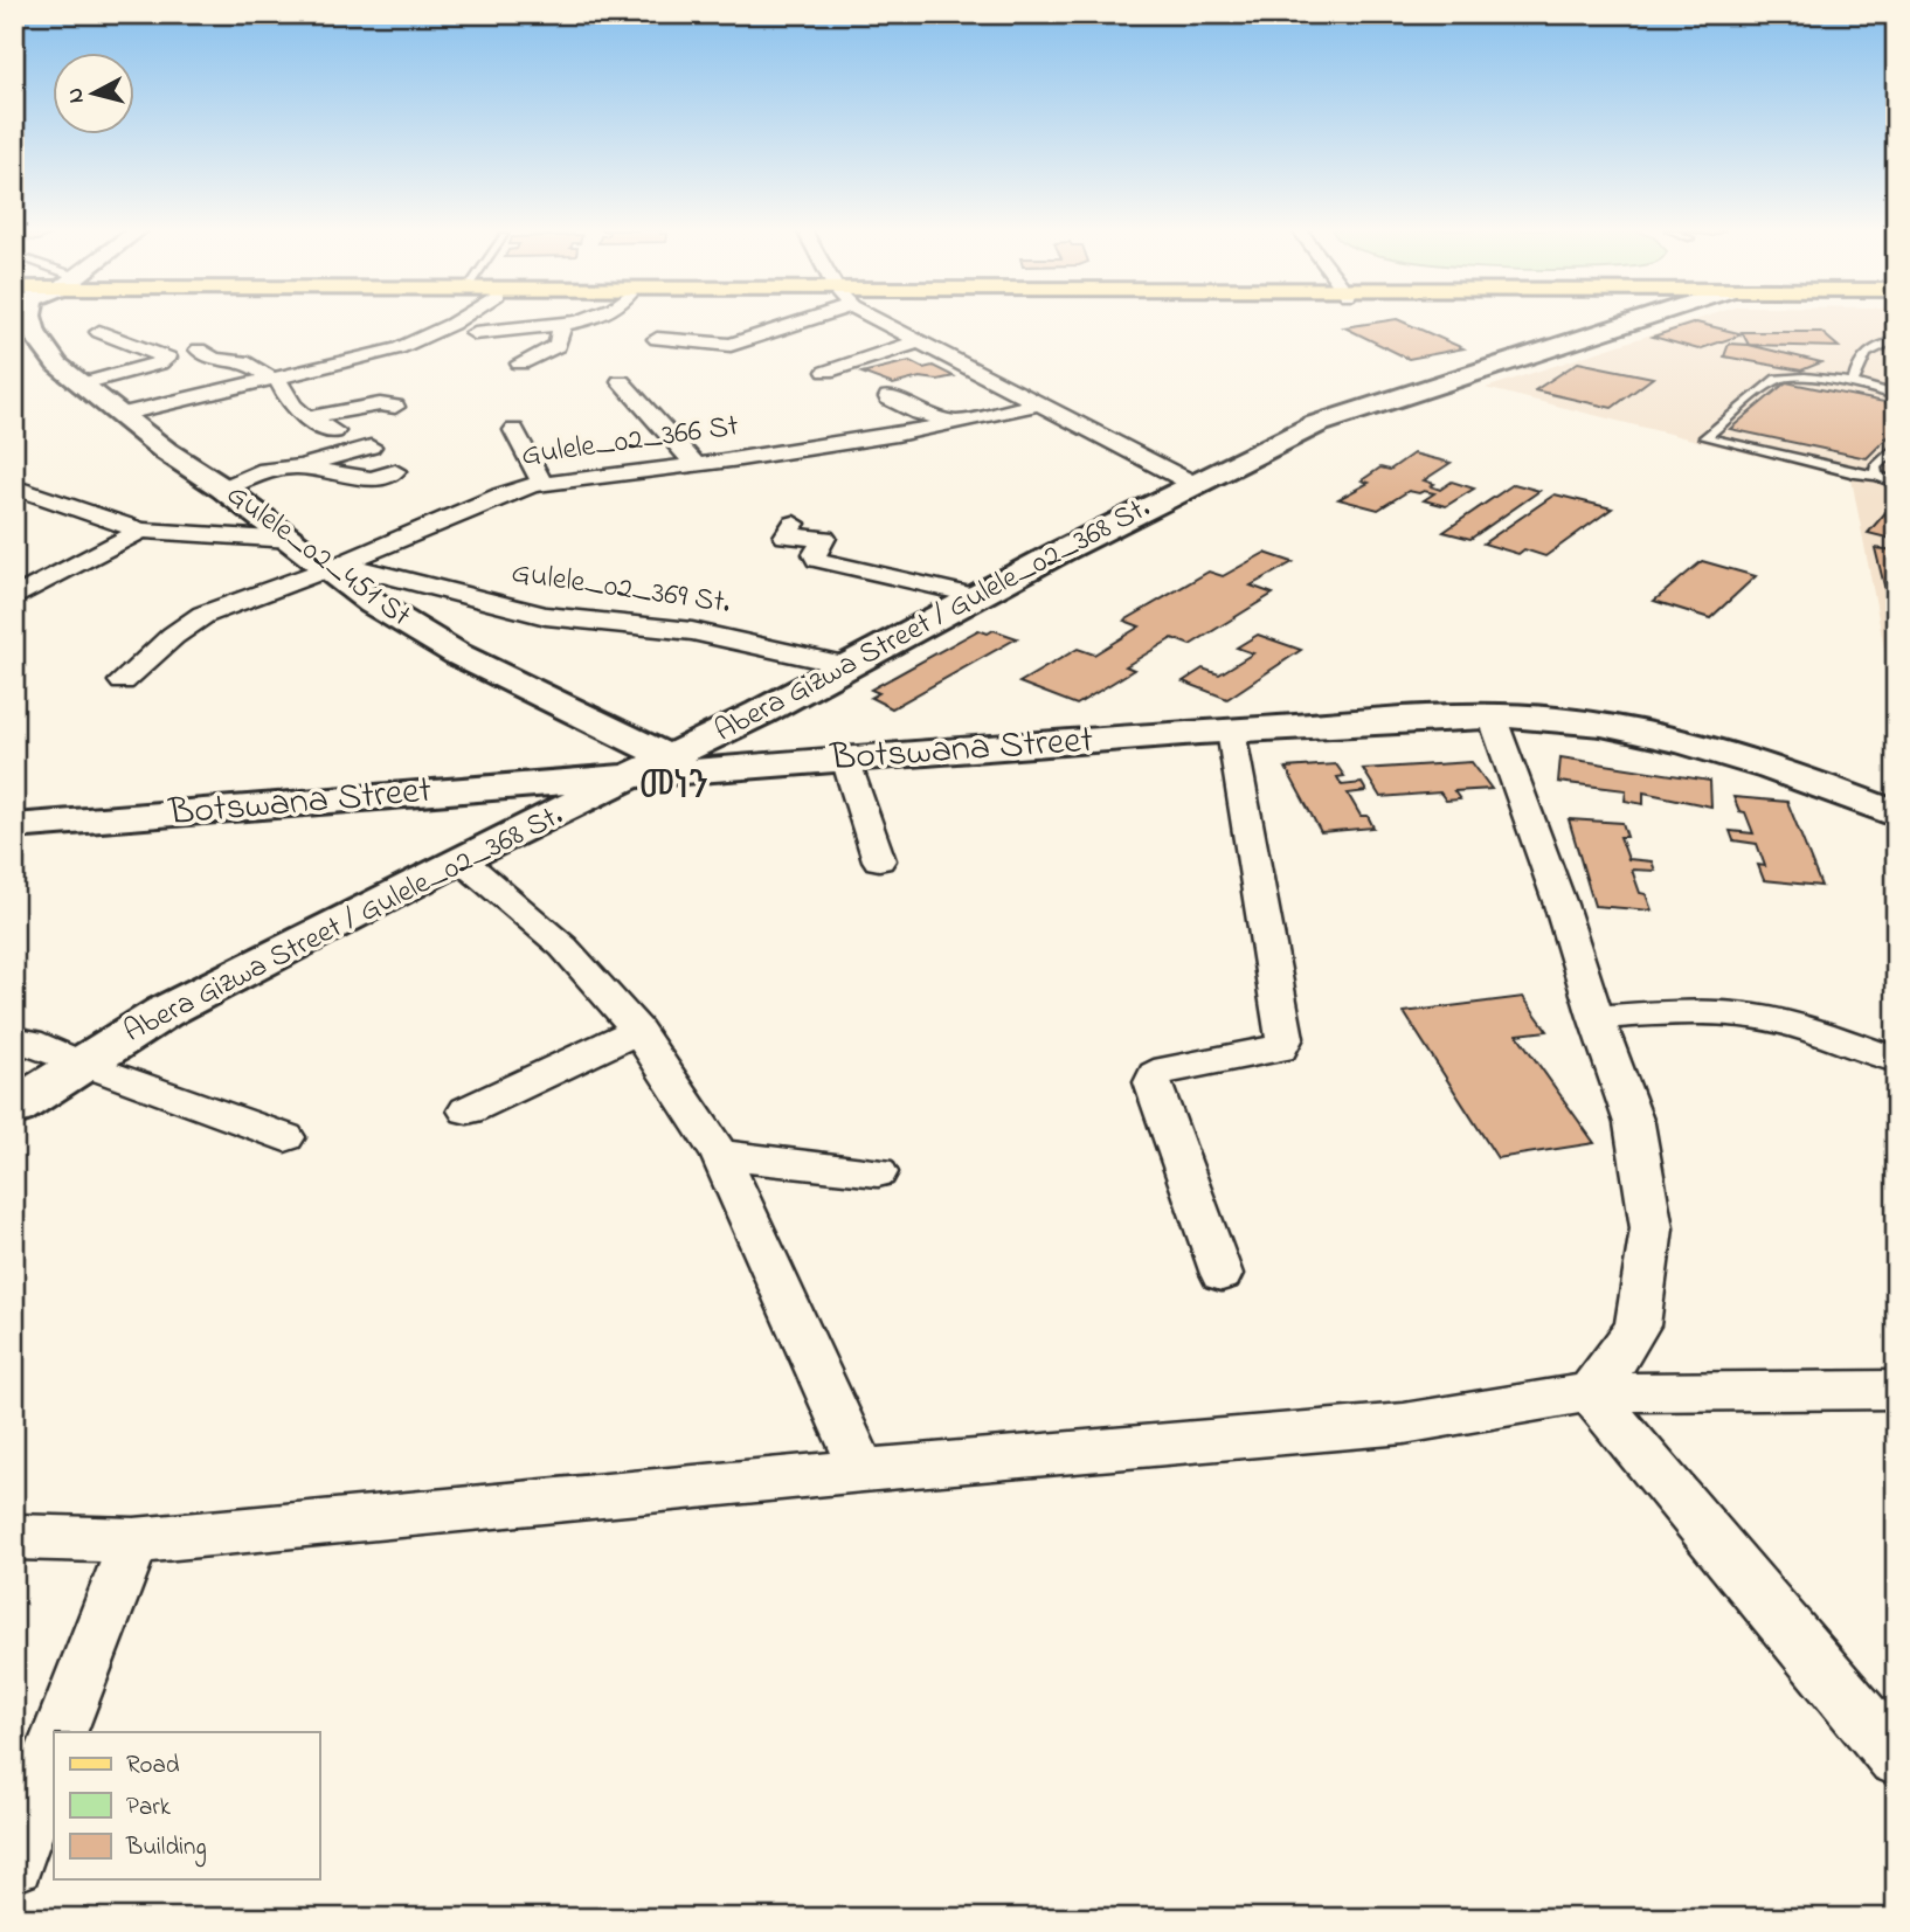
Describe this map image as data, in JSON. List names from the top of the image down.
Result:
{
  "streets": {
    "main road": ["Gulele_02_451 St", "Abera Gizwa Street / Gulele_02_368 St.", "Botswana Street"],
    "street": ["Gulele_02_366 St", "Gulele_02_369 St."]
  },
  "crossings": [
    ["Gulele_02_366 St", "Gulele_02_451 St"],
    ["Gulele_02_366 St", "Gulele_02_369 St."],
    ["Gulele_02_451 St", "Gulele_02_369 St."],
    ["Gulele_02_451 St", "Abera Gizwa Street / Gulele_02_368 St."],
    ["Gulele_02_451 St", "Botswana Street"],
    ["Gulele_02_369 St.", "Abera Gizwa Street / Gulele_02_368 St."],
    ["Abera Gizwa Street / Gulele_02_368 St.", "Botswana Street"]
  ],
  "districts": ["መነን"],
  "legend": ["Road", "Park", "Building"],
  "north": "left"
}
